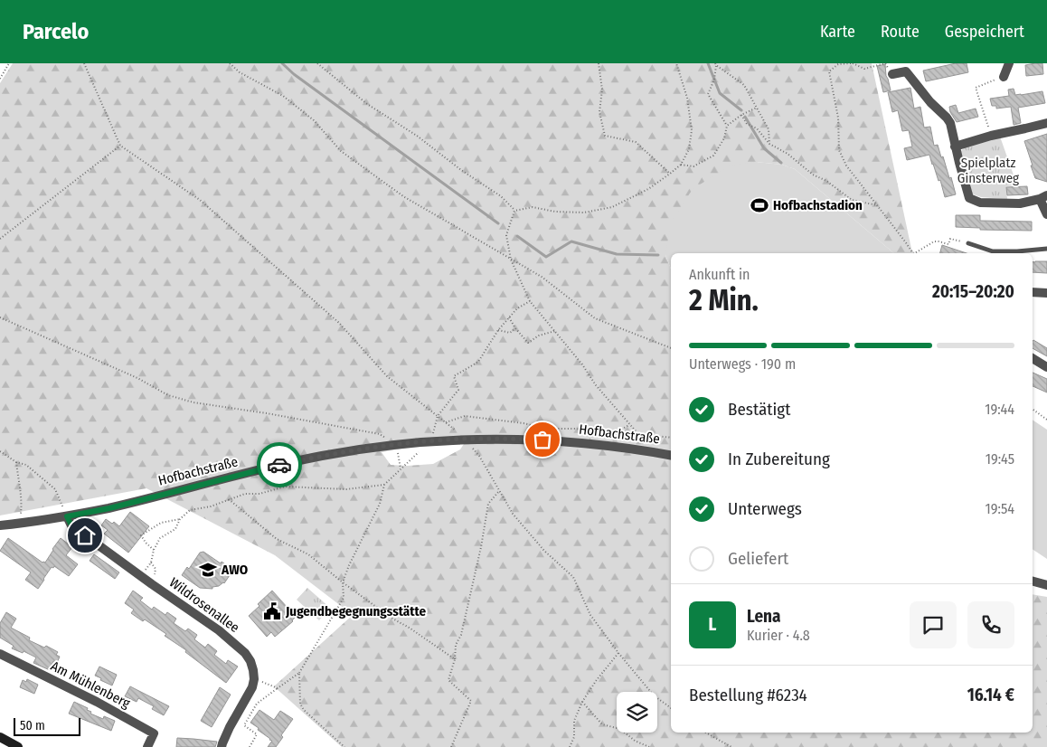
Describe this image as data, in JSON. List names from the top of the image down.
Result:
{
  "streets": {
    "street": ["Hofbachstraße", "Wildrosenallee", "Am Mühlenberg"]
  },
  "crossings": [
    ["Hofbachstraße", "Wildrosenallee"]
  ],
  "parks": ["Spielplatz Ginsterweg"],
  "places": {
    "sports": ["Hofbachstadion"],
    "school or university": ["AWO"],
    "public building": ["Jugendbegegnungsstätte"]
  },
  "scale_bar": "50 m",
  "page": {
    "header": "Parcelo",
    "nav": ["Karte", "Route", "Gespeichert"],
    "heading": ["2 Min.", "Ankunft in", "20:15–20:20"],
    "panel": [
      "Lena",
      "Kurier · 4.8",
      "Bestellung #6234",
      "16.14 €"
    ],
    "bar": "Unterwegs · 190 m",
    "list": [
      ["Bestätigt", "19:44"],
      ["In Zubereitung", "19:45"],
      ["Unterwegs", "19:54"],
      "Geliefert"
    ],
    "round": "L",
    "scale": "50 m"
  }
}
